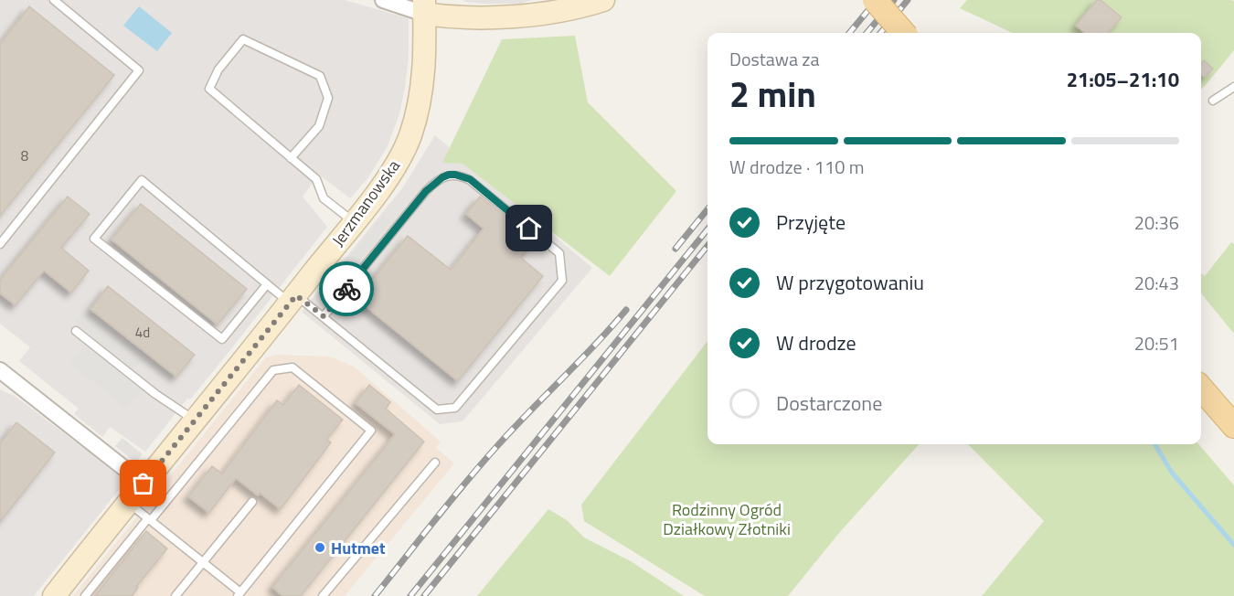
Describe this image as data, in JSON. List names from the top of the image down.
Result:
{
  "streets": {
    "street": ["Jerzmanowska"]
  },
  "parks": ["Rodzinny Ogród Działkowy Złotniki"],
  "places": ["Hutmet"],
  "house_numbers": ["8", "4d"],
  "page": {
    "heading": ["2 min", "Dostawa za", "21:05–21:10"],
    "bar": "W drodze · 110 m",
    "list": [
      ["Przyjęte", "20:36"],
      ["W przygotowaniu", "20:43"],
      ["W drodze", "20:51"],
      "Dostarczone"
    ]
  }
}
